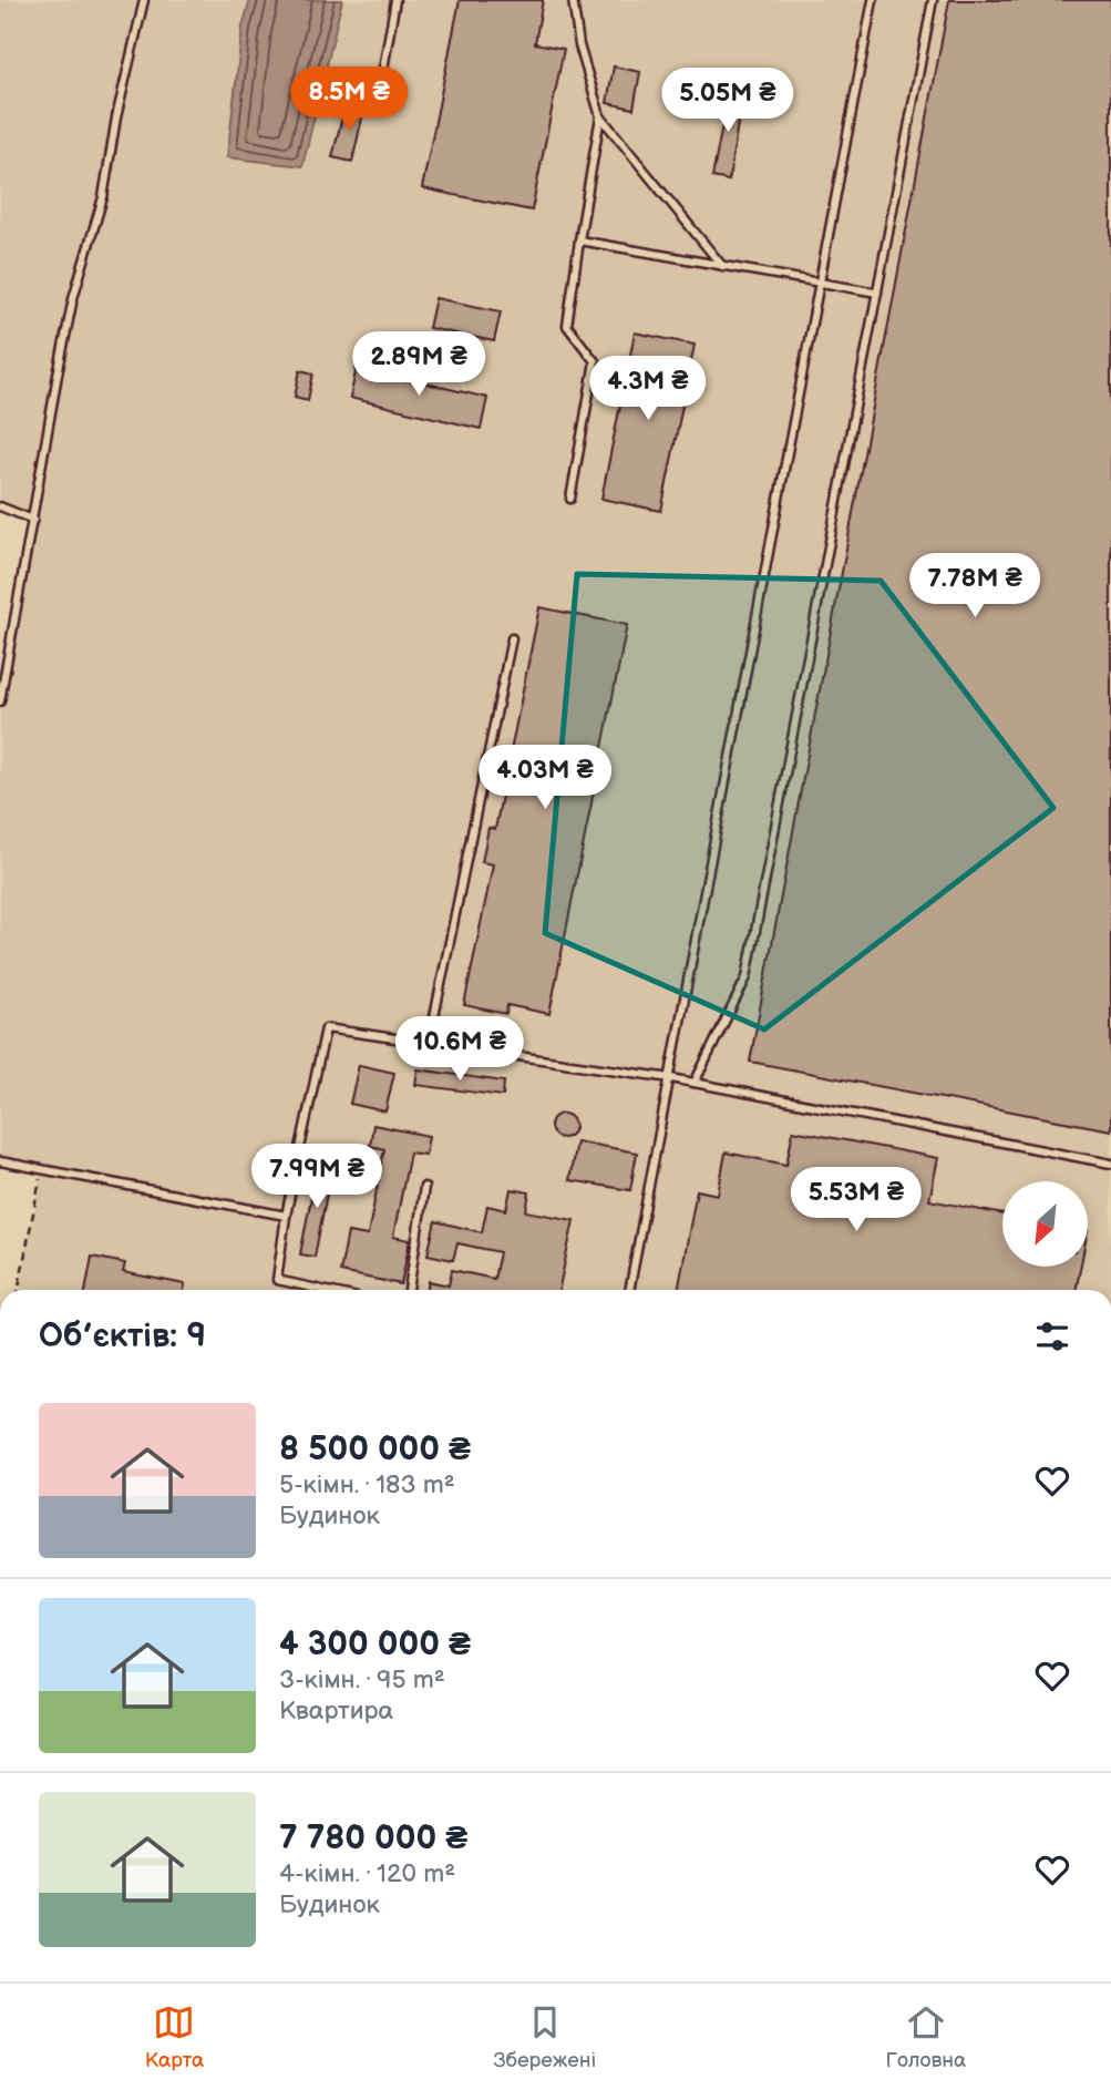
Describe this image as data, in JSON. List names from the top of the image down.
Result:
{
  "north": "bottom left",
  "page": {
    "price": [
      "8.5M ₴",
      "5.05M ₴",
      "2.89M ₴",
      "4.3M ₴",
      "7.78M ₴",
      "4.03M ₴",
      "10.6M ₴",
      "7.99M ₴",
      "5.53M ₴"
    ],
    "heading": "Об’єктів: 9",
    "list": [
      {
        "name": "8 500 000 ₴",
        "note": "5-кімн. · 183 m² · Будинок"
      },
      {
        "name": "4 300 000 ₴",
        "note": "3-кімн. · 95 m² · Квартира"
      },
      {
        "name": "7 780 000 ₴",
        "note": "4-кімн. · 120 m² · Будинок"
      }
    ],
    "tabs": ["Карта", "Збережені", "Головна"]
  }
}
